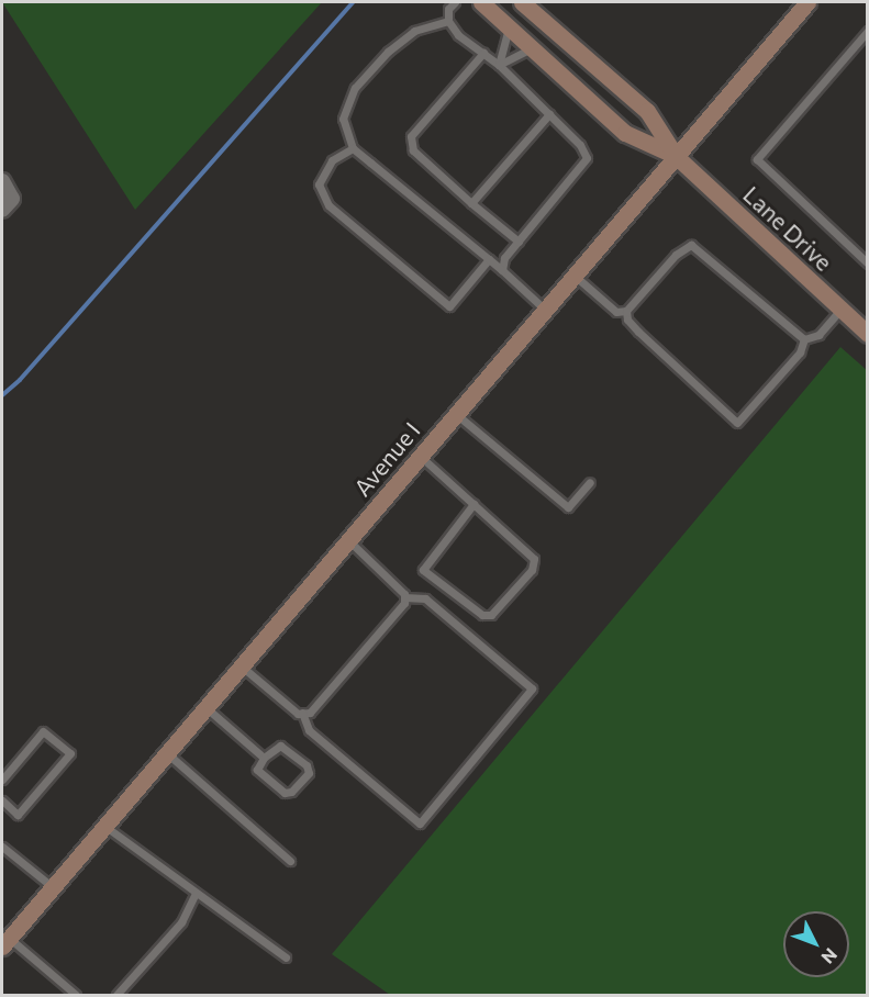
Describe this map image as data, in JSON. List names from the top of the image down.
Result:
{
  "streets": {
    "main road": ["Lane Drive", "Avenue I"]
  },
  "crossings": [
    ["Lane Drive", "Avenue I"]
  ],
  "north": "bottom right"
}
